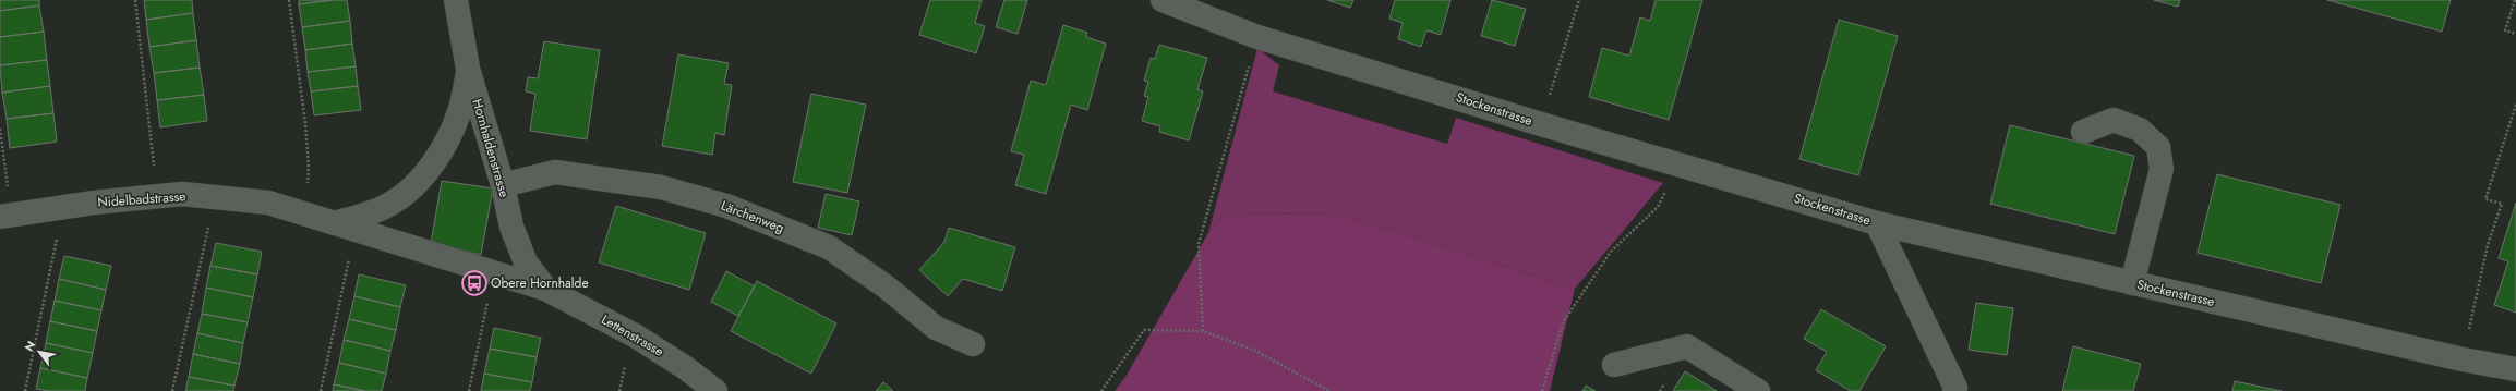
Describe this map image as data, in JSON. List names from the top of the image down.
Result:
{
  "streets": {
    "street": [
      "Stockenstrasse",
      "Hornhaldenstrasse",
      "Nidelbadstrasse",
      "Lärchenweg",
      "Lettenstrasse"
    ]
  },
  "crossings": [
    ["Hornhaldenstrasse", "Nidelbadstrasse"],
    ["Hornhaldenstrasse", "Lärchenweg"],
    ["Hornhaldenstrasse", "Lettenstrasse"],
    ["Nidelbadstrasse", "Lettenstrasse"]
  ],
  "places": {
    "bus stop": ["Obere Hornhalde"]
  },
  "north": "top left"
}
